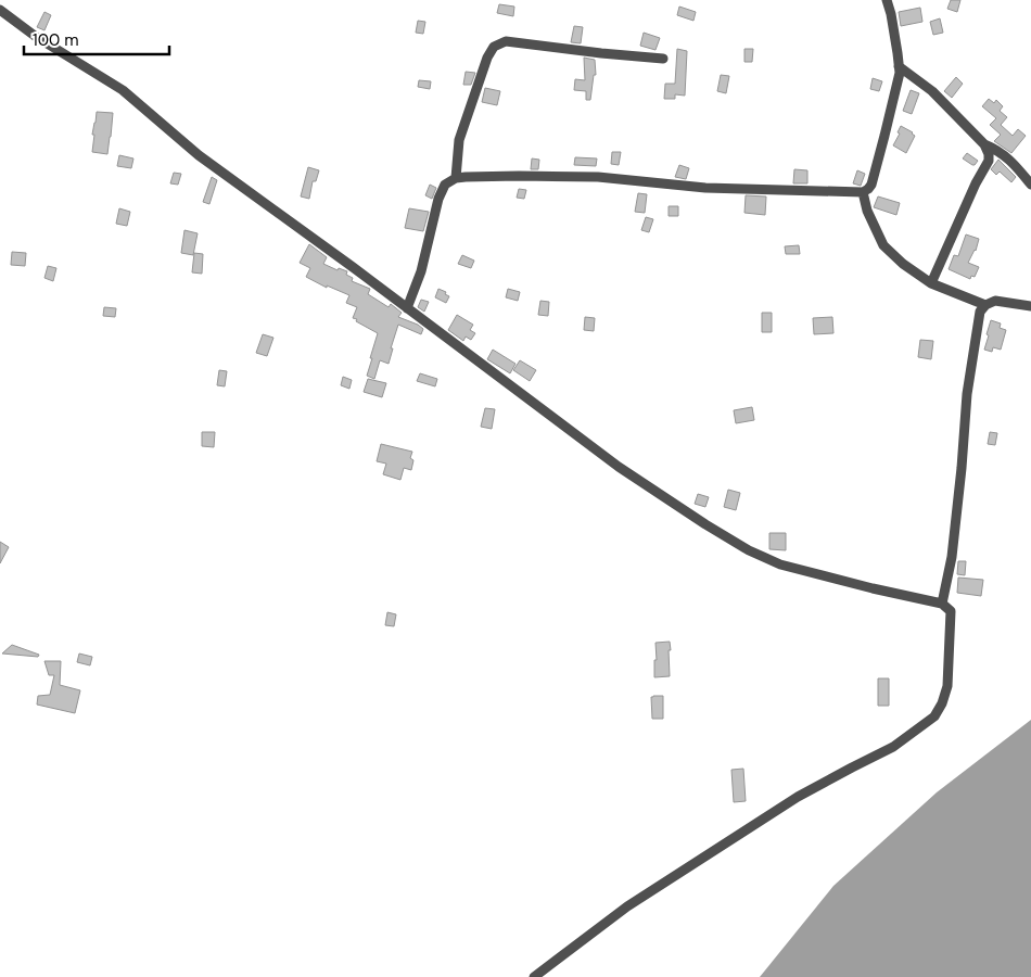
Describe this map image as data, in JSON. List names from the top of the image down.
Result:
{
  "scale_bar": "100 m"
}
